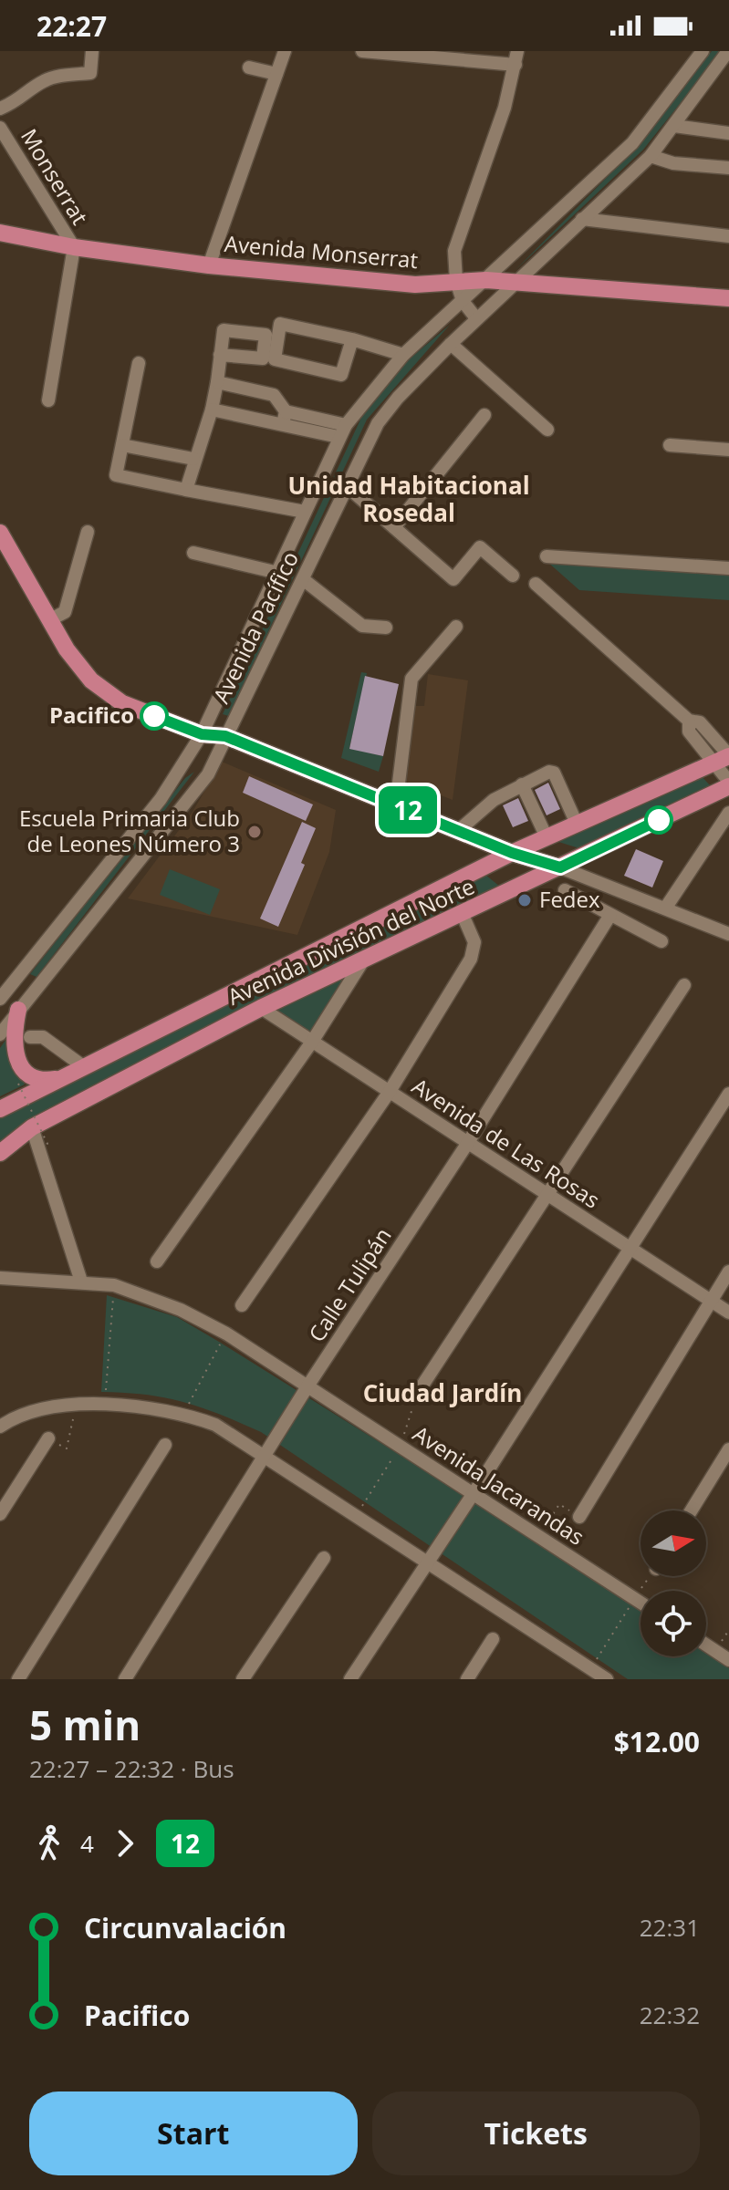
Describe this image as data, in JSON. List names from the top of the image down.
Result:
{
  "streets": {
    "main road": ["Avenida Monserrat", "Avenida División del Norte"],
    "street": [
      "Monserrat",
      "Avenida Pacífico",
      "Avenida de Las Rosas",
      "Calle Tulipán",
      "Avenida Jacarandas"
    ]
  },
  "crossings": [
    ["Monserrat", "Avenida Monserrat"],
    ["Avenida Monserrat", "Avenida Pacífico"],
    ["Avenida División del Norte", "Avenida de Las Rosas"],
    ["Avenida de Las Rosas", "Calle Tulipán"],
    ["Calle Tulipán", "Avenida Jacarandas"]
  ],
  "districts": ["Unidad Habitacional Rosedal", "Ciudad Jardín"],
  "places": ["Pacifico", "Escuela Primaria Club de Leones Número 3", "Fedex"],
  "lines": ["bus line 12"],
  "north": "right",
  "page": {
    "status": "22:27",
    "on_map": "12",
    "heading": ["5 min", "22:27 – 22:32 · Bus", "$12.00"],
    "legs": ["4", "12"],
    "list": [
      {
        "name": "Circunvalación",
        "value": "22:31"
      },
      {
        "name": "Pacifico",
        "value": "22:32"
      }
    ],
    "buttons": ["Start", "Tickets"]
  }
}
